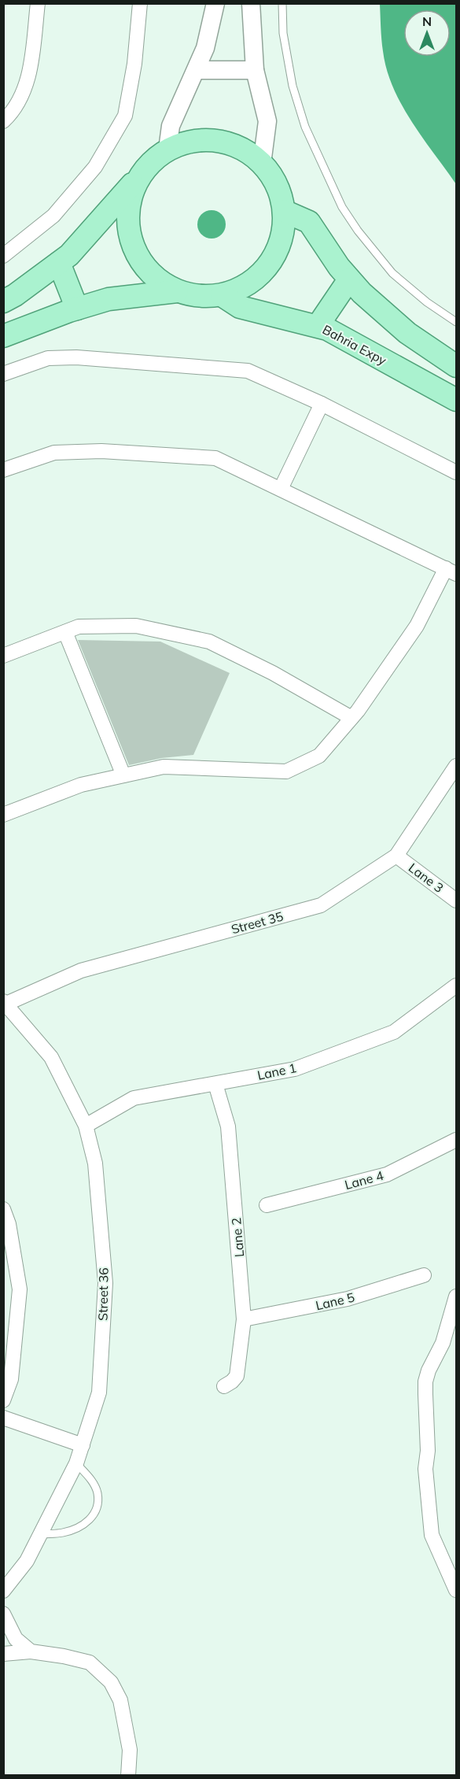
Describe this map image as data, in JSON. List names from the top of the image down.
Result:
{
  "streets": {
    "main road": ["Bahria Expy"],
    "street": [
      "Lane 3",
      "Street 35",
      "Lane 1",
      "Lane 4",
      "Lane 2",
      "Street 36",
      "Lane 5"
    ]
  },
  "crossings": [
    ["Lane 3", "Street 35"],
    ["Street 35", "Street 36"],
    ["Lane 1", "Lane 2"],
    ["Lane 1", "Street 36"],
    ["Lane 2", "Lane 5"]
  ],
  "north": "top"
}
